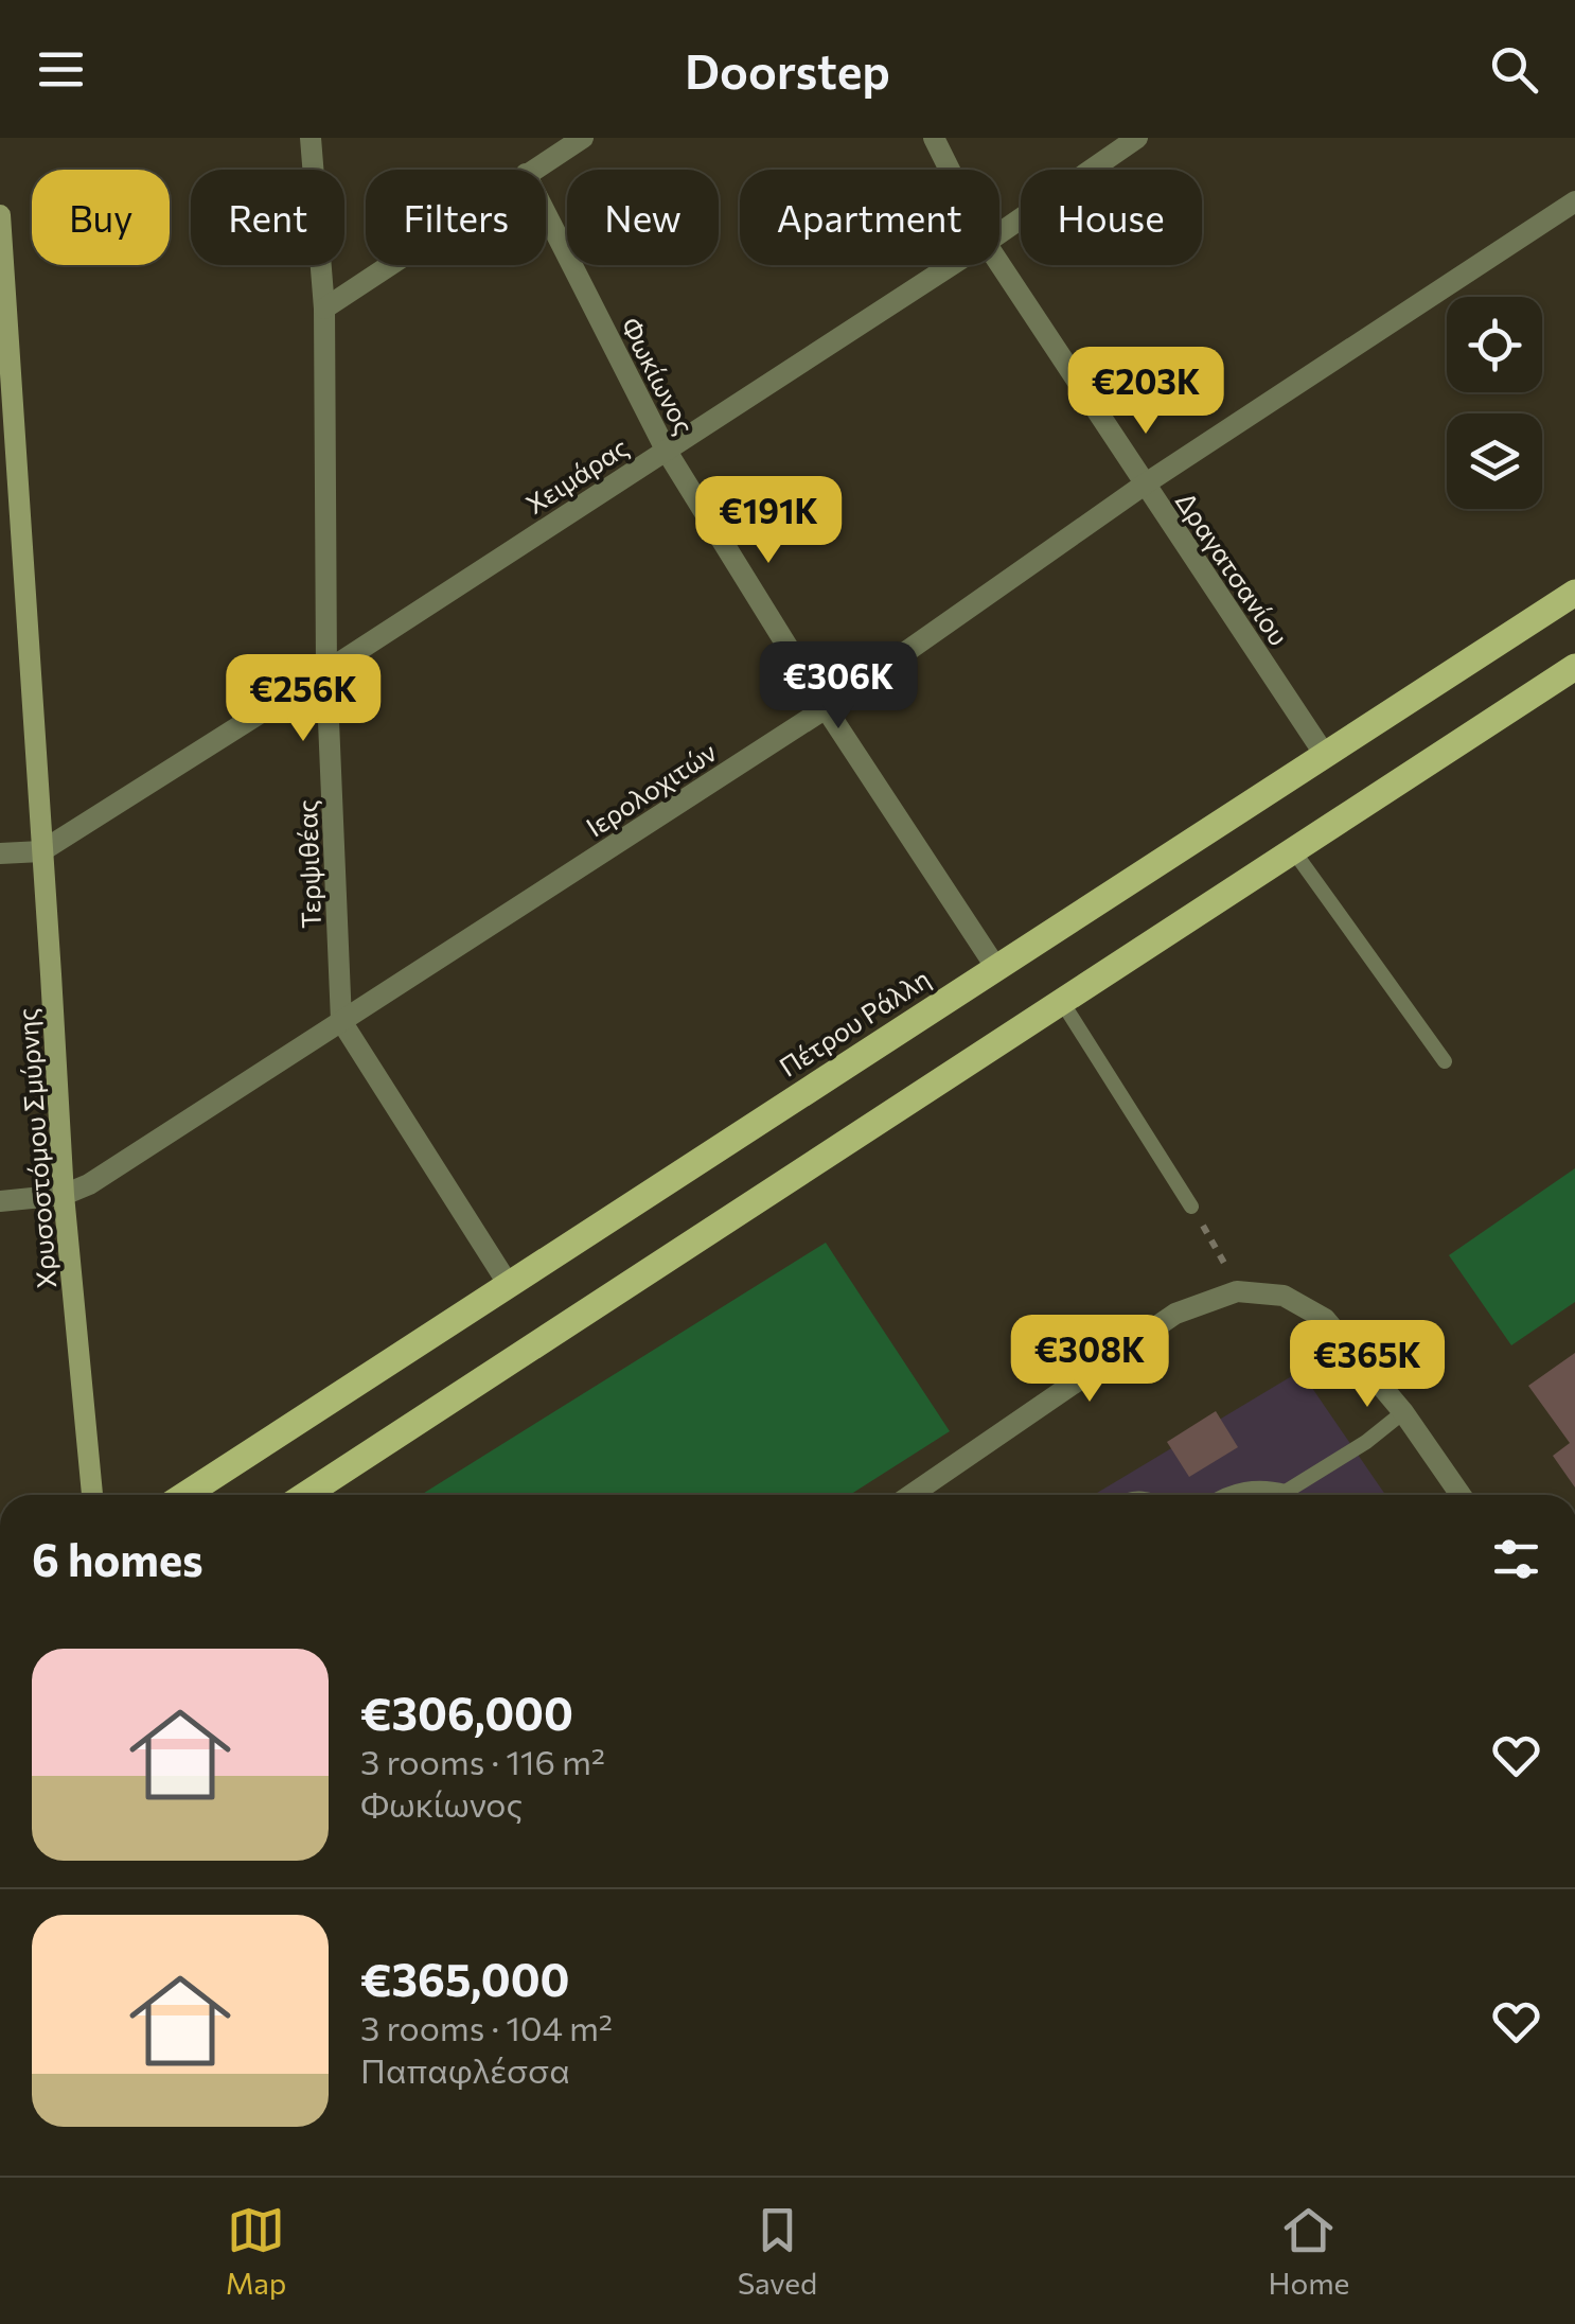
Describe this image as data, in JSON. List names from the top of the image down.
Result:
{
  "streets": {
    "main road": ["Πέτρου Ράλλη", "Χρυσοστόμου Σμύρνης"],
    "street": [
      "Φωκίωνος",
      "Χειμάρας",
      "Δραγατσανίου",
      "Ιερολοχιτών",
      "Τερψιθέας"
    ]
  },
  "crossings": [
    ["Φωκίωνος", "Χειμάρας"],
    ["Φωκίωνος", "Ιερολοχιτών"],
    ["Φωκίωνος", "Πέτρου Ράλλη"],
    ["Χειμάρας", "Τερψιθέας"],
    ["Χειμάρας", "Χρυσοστόμου Σμύρνης"],
    ["Δραγατσανίου", "Ιερολοχιτών"],
    ["Δραγατσανίου", "Πέτρου Ράλλη"],
    ["Ιερολοχιτών", "Τερψιθέας"],
    ["Ιερολοχιτών", "Χρυσοστόμου Σμύρνης"],
    ["Τερψιθέας", "Πέτρου Ράλλη"]
  ],
  "page": {
    "header": "Doorstep",
    "chip": [
      "Buy",
      "Rent",
      "Filters",
      "New",
      "Apartment",
      "House"
    ],
    "price": [
      "€203K",
      "€191K",
      "€306K",
      "€256K",
      "€308K",
      "€365K"
    ],
    "heading": "6 homes",
    "list": [
      {
        "name": "€306,000",
        "note": "3 rooms · 116 m² · Φωκίωνος"
      },
      {
        "name": "€365,000",
        "note": "3 rooms · 104 m² · Παπαφλέσσα"
      }
    ],
    "tabs": ["Map", "Saved", "Home"]
  }
}
